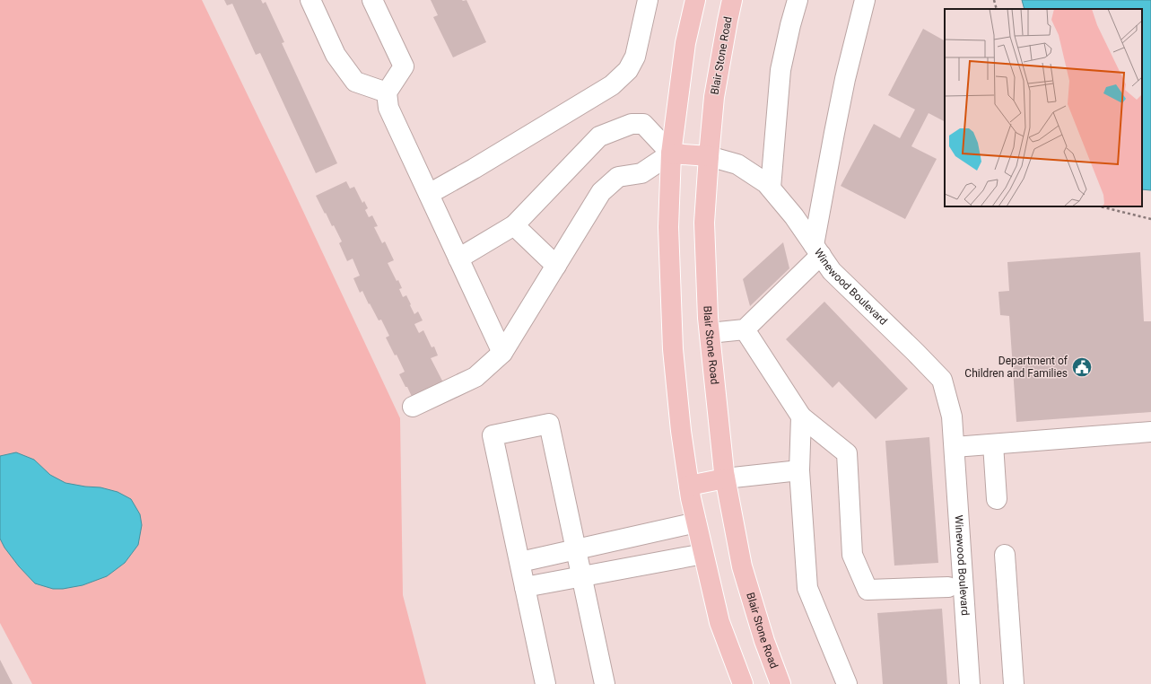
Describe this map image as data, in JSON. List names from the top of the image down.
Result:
{
  "streets": {
    "main road": ["Blair Stone Road"],
    "lane": ["Winewood Boulevard"]
  },
  "crossings": [
    ["Blair Stone Road", "Winewood Boulevard"]
  ],
  "places": {
    "public building": ["Department of Children and Families"]
  }
}
